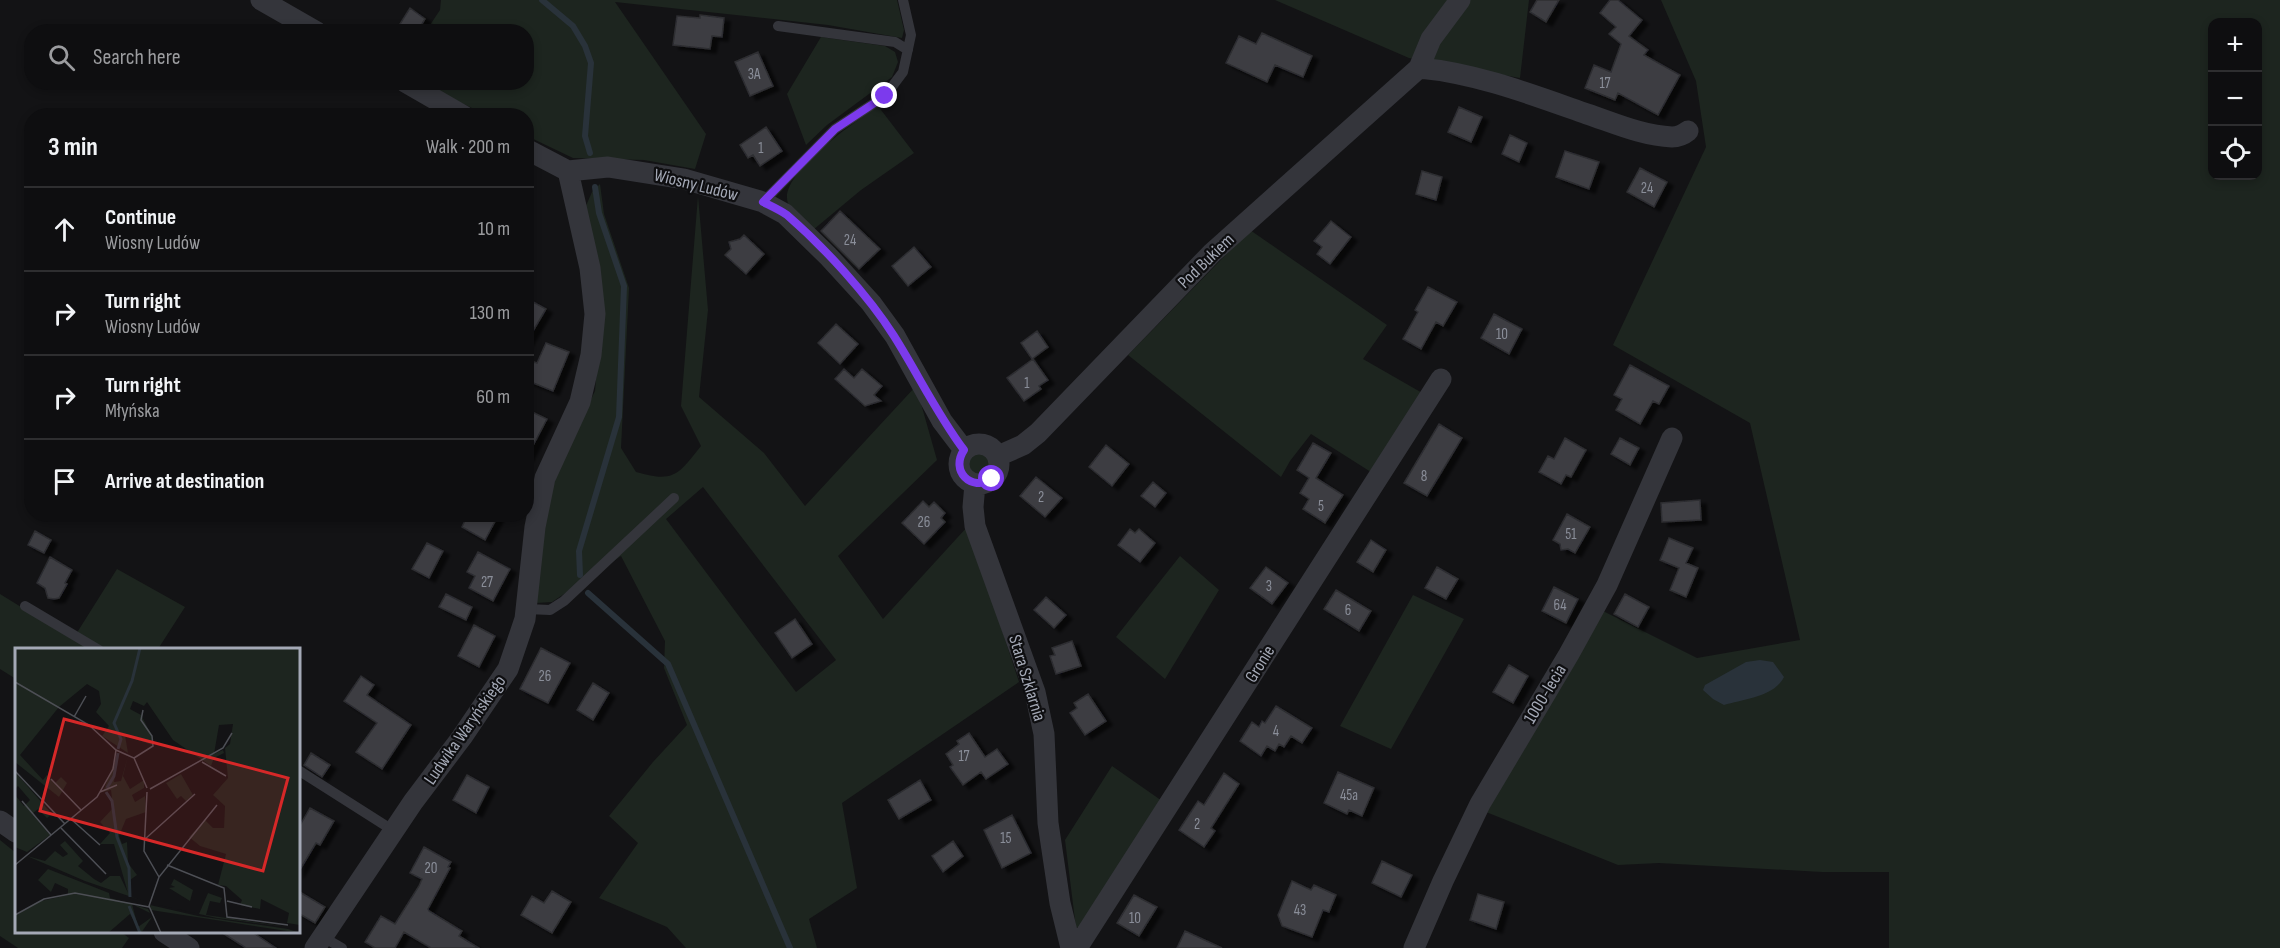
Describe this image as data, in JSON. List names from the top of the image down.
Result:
{
  "streets": {
    "street": [
      "Wiosny Ludów",
      "Pod Bukiem",
      "Gronie",
      "Stara Szklarnia",
      "1000-lecia",
      "Ludwika Waryńskiego"
    ]
  },
  "crossings": [
    ["Wiosny Ludów", "Pod Bukiem"],
    ["Wiosny Ludów", "Stara Szklarnia"],
    ["Wiosny Ludów", "Ludwika Waryńskiego"],
    ["Pod Bukiem", "Stara Szklarnia"]
  ],
  "house_numbers": [
    "3A",
    "17",
    "1",
    "24",
    "24",
    "10",
    "1",
    "8",
    "2",
    "5",
    "26",
    "51",
    "27",
    "3",
    "64",
    "6",
    "26",
    "4",
    "17",
    "45a",
    "2",
    "15",
    "20",
    "43",
    "10"
  ],
  "page": {
    "map_buttons": ["+", "−"],
    "search": "Search here",
    "heading": ["3 min", "Walk · 200 m"],
    "list": [
      ["Continue", "Wiosny Ludów", "10 m"],
      ["Turn right", "Wiosny Ludów", "130 m"],
      ["Turn right", "Młyńska", "60 m"],
      "Arrive at destination"
    ]
  }
}
